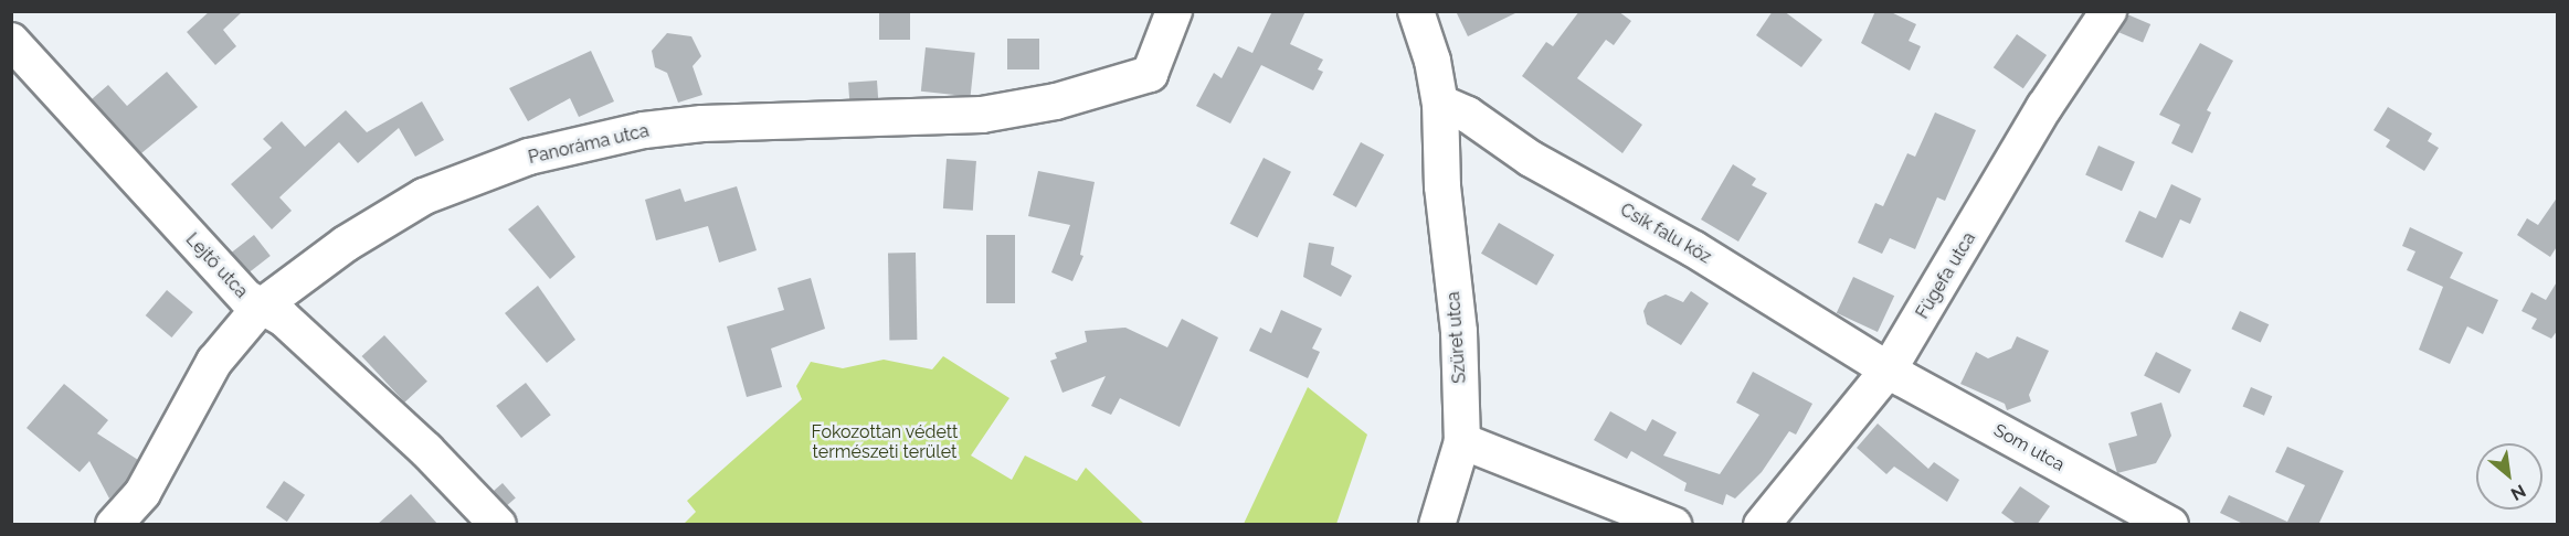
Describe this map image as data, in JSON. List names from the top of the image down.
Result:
{
  "streets": {
    "street": [
      "Panoráma utca",
      "Csík falu köz",
      "Lejtő utca",
      "Fügefa utca",
      "Szüret utca",
      "Som utca"
    ]
  },
  "crossings": [
    ["Panoráma utca", "Lejtő utca"],
    ["Csík falu köz", "Fügefa utca"],
    ["Csík falu köz", "Szüret utca"],
    ["Csík falu köz", "Som utca"],
    ["Fügefa utca", "Som utca"]
  ],
  "parks": ["Fokozottan védett természeti terület"],
  "north": "bottom right"
}
